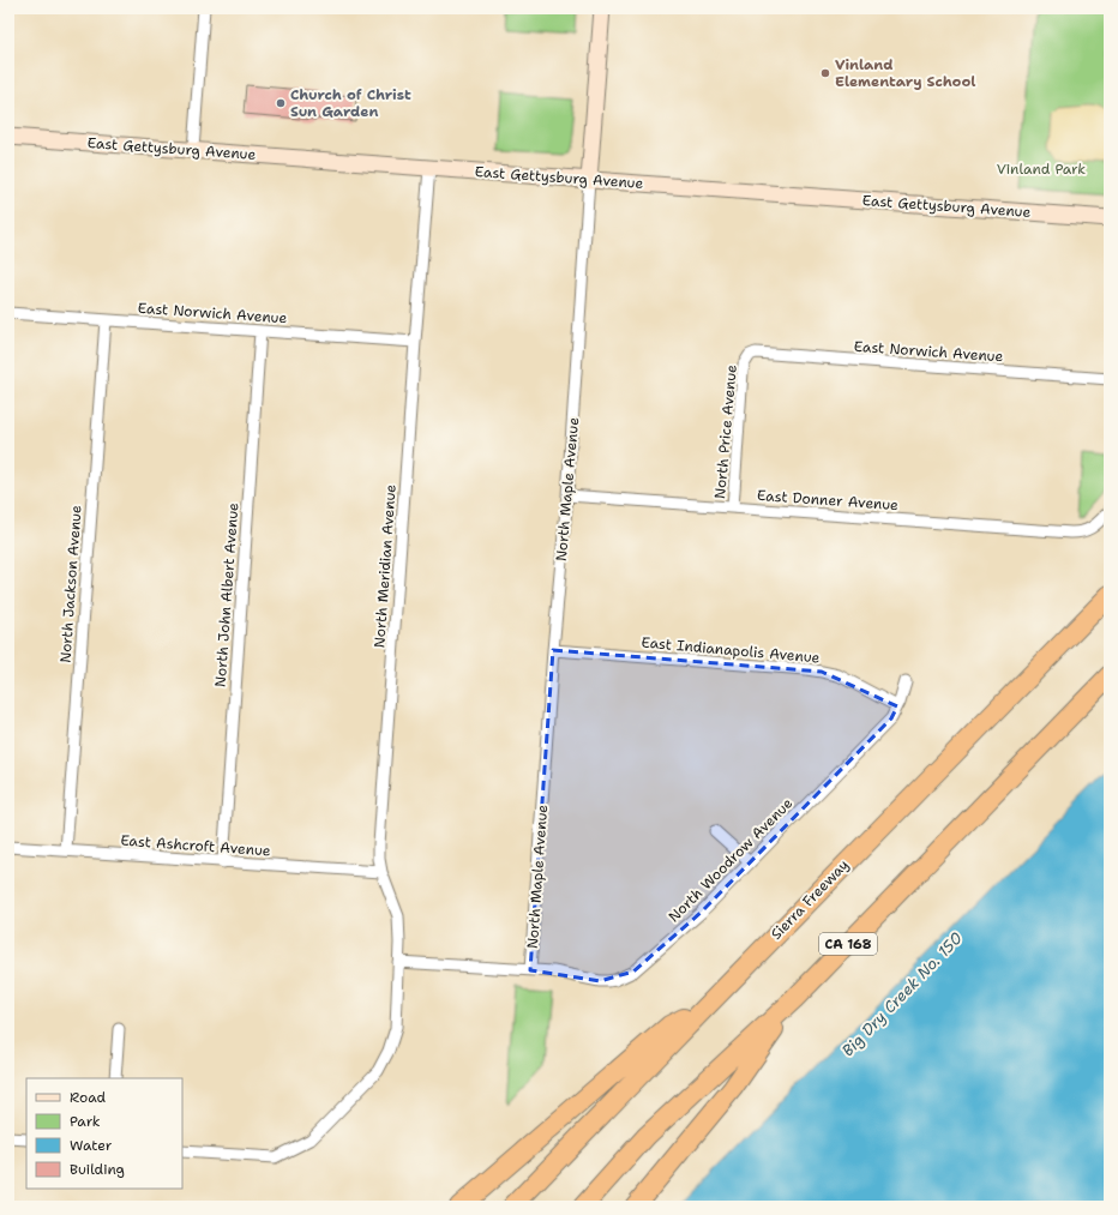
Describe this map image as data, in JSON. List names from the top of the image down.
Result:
{
  "streets": {
    "highway": ["Sierra Freeway", "CA 168"],
    "street": [
      "East Gettysburg Avenue",
      "East Norwich Avenue",
      "North Price Avenue",
      "North Maple Avenue",
      "East Donner Avenue",
      "North Meridian Avenue",
      "North Jackson Avenue",
      "North John Albert Avenue",
      "East Indianapolis Avenue",
      "East Ashcroft Avenue",
      "North Woodrow Avenue"
    ]
  },
  "crossings": [
    ["East Gettysburg Avenue", "North Maple Avenue"],
    ["East Gettysburg Avenue", "North Meridian Avenue"],
    ["East Norwich Avenue", "North Price Avenue"],
    ["East Norwich Avenue", "North Meridian Avenue"],
    ["East Norwich Avenue", "North Jackson Avenue"],
    ["East Norwich Avenue", "North John Albert Avenue"],
    ["North Price Avenue", "East Donner Avenue"],
    ["North Maple Avenue", "East Donner Avenue"],
    ["North Maple Avenue", "East Indianapolis Avenue"],
    ["North Maple Avenue", "North Woodrow Avenue"],
    ["North Meridian Avenue", "East Ashcroft Avenue"],
    ["North Meridian Avenue", "North Woodrow Avenue"],
    ["North Jackson Avenue", "East Ashcroft Avenue"],
    ["North John Albert Avenue", "East Ashcroft Avenue"],
    ["East Indianapolis Avenue", "North Woodrow Avenue"]
  ],
  "water": ["Big Dry Creek No. 150"],
  "parks": ["Vinland Park"],
  "places": ["Vinland Elementary School", "Church of Christ Sun Garden"],
  "legend": [
    "Road",
    "Park",
    "Water",
    "Building"
  ]
}
